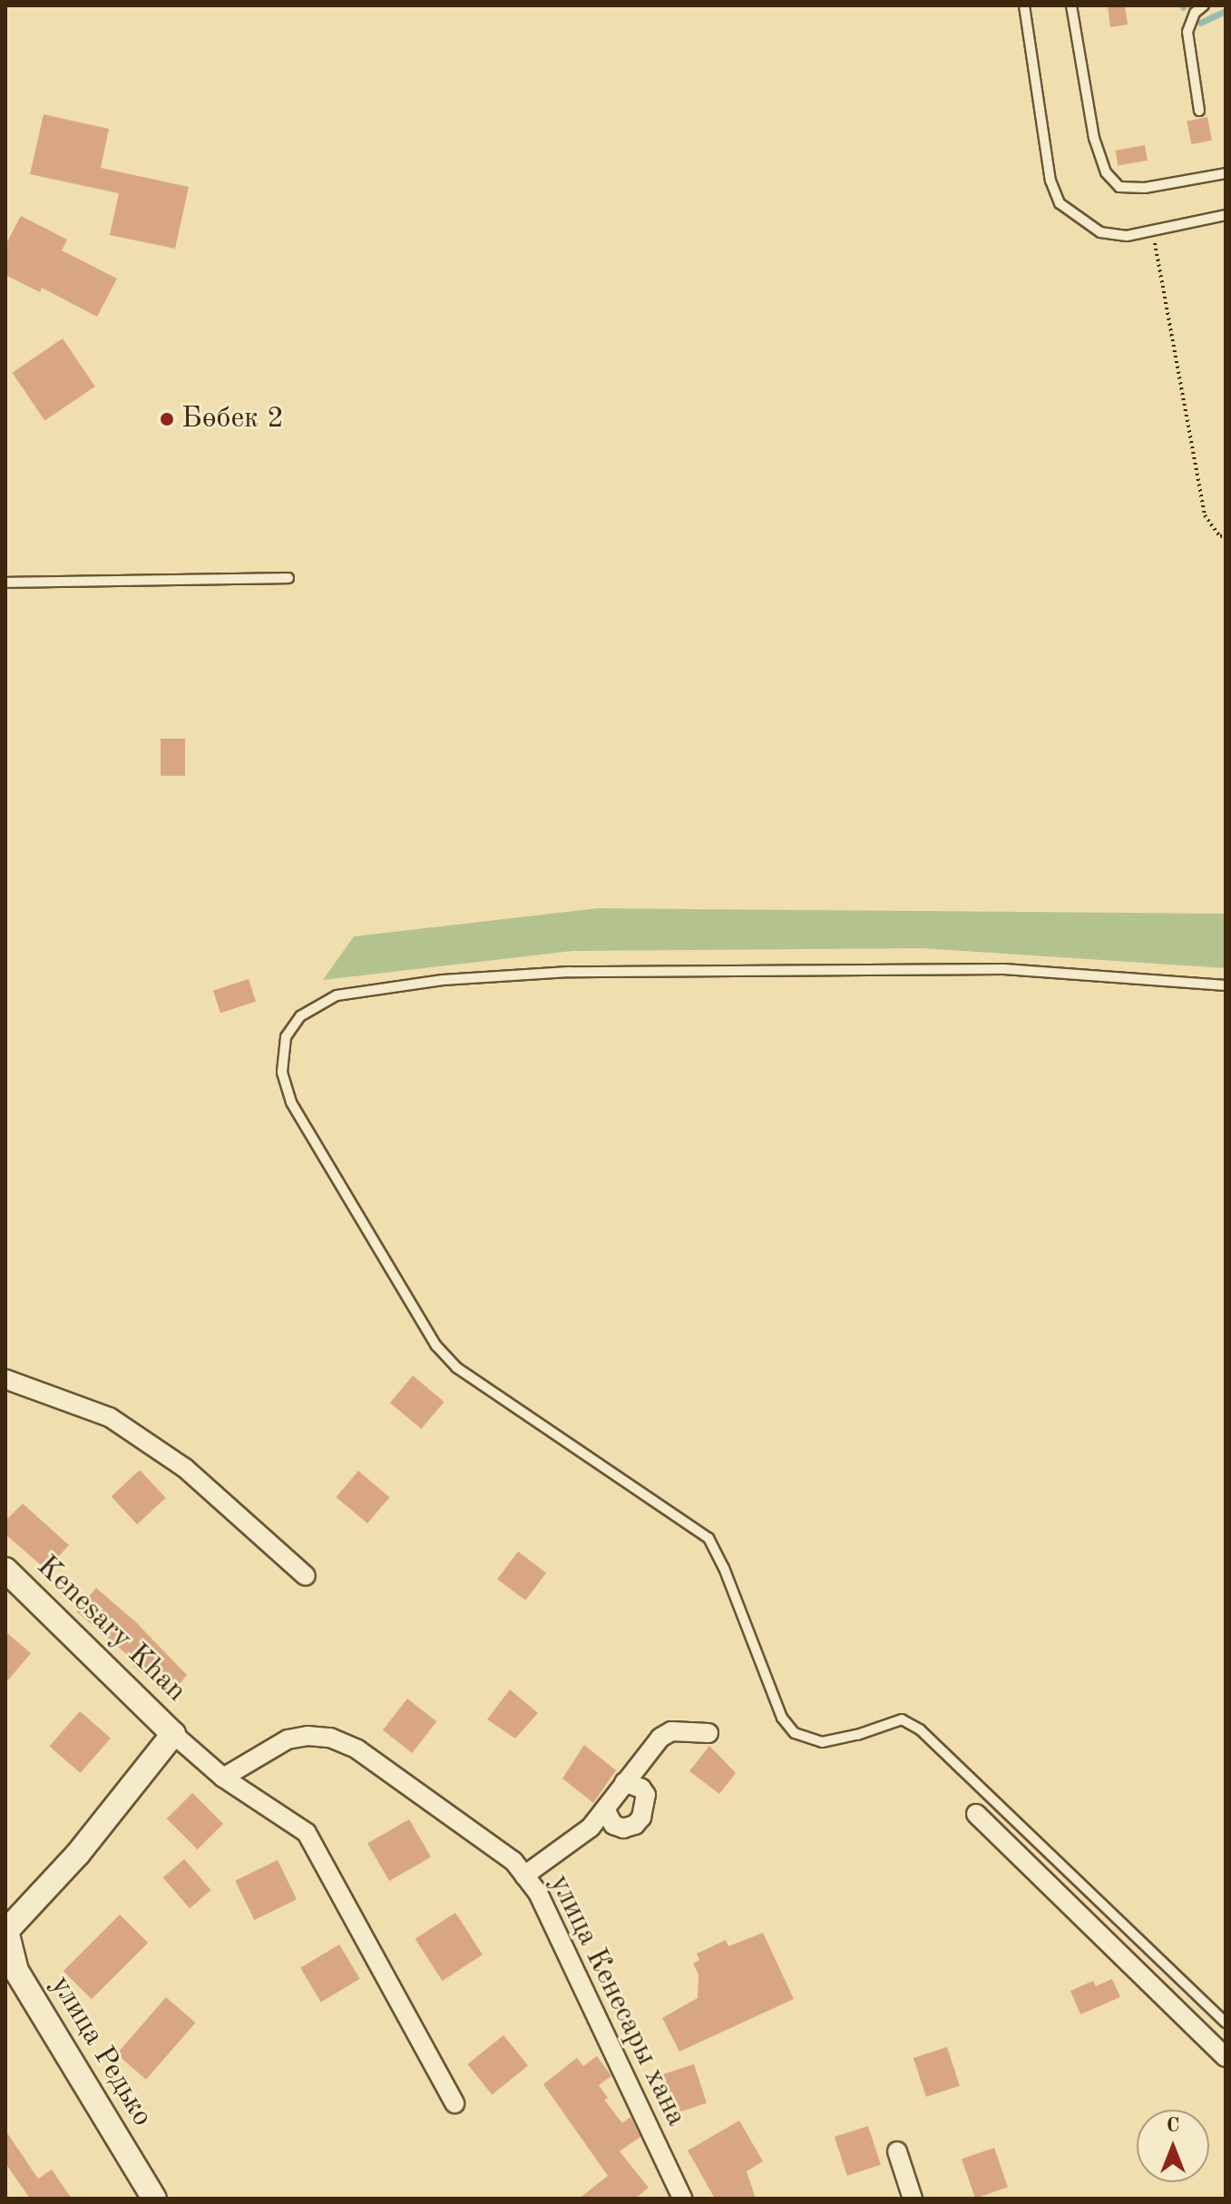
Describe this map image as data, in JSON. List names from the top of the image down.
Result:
{
  "streets": {
    "street": ["Kenesary Khan", "улица Кенесары хана", "улица Редько"]
  },
  "places": ["Бөбек 2"],
  "north": "top"
}
